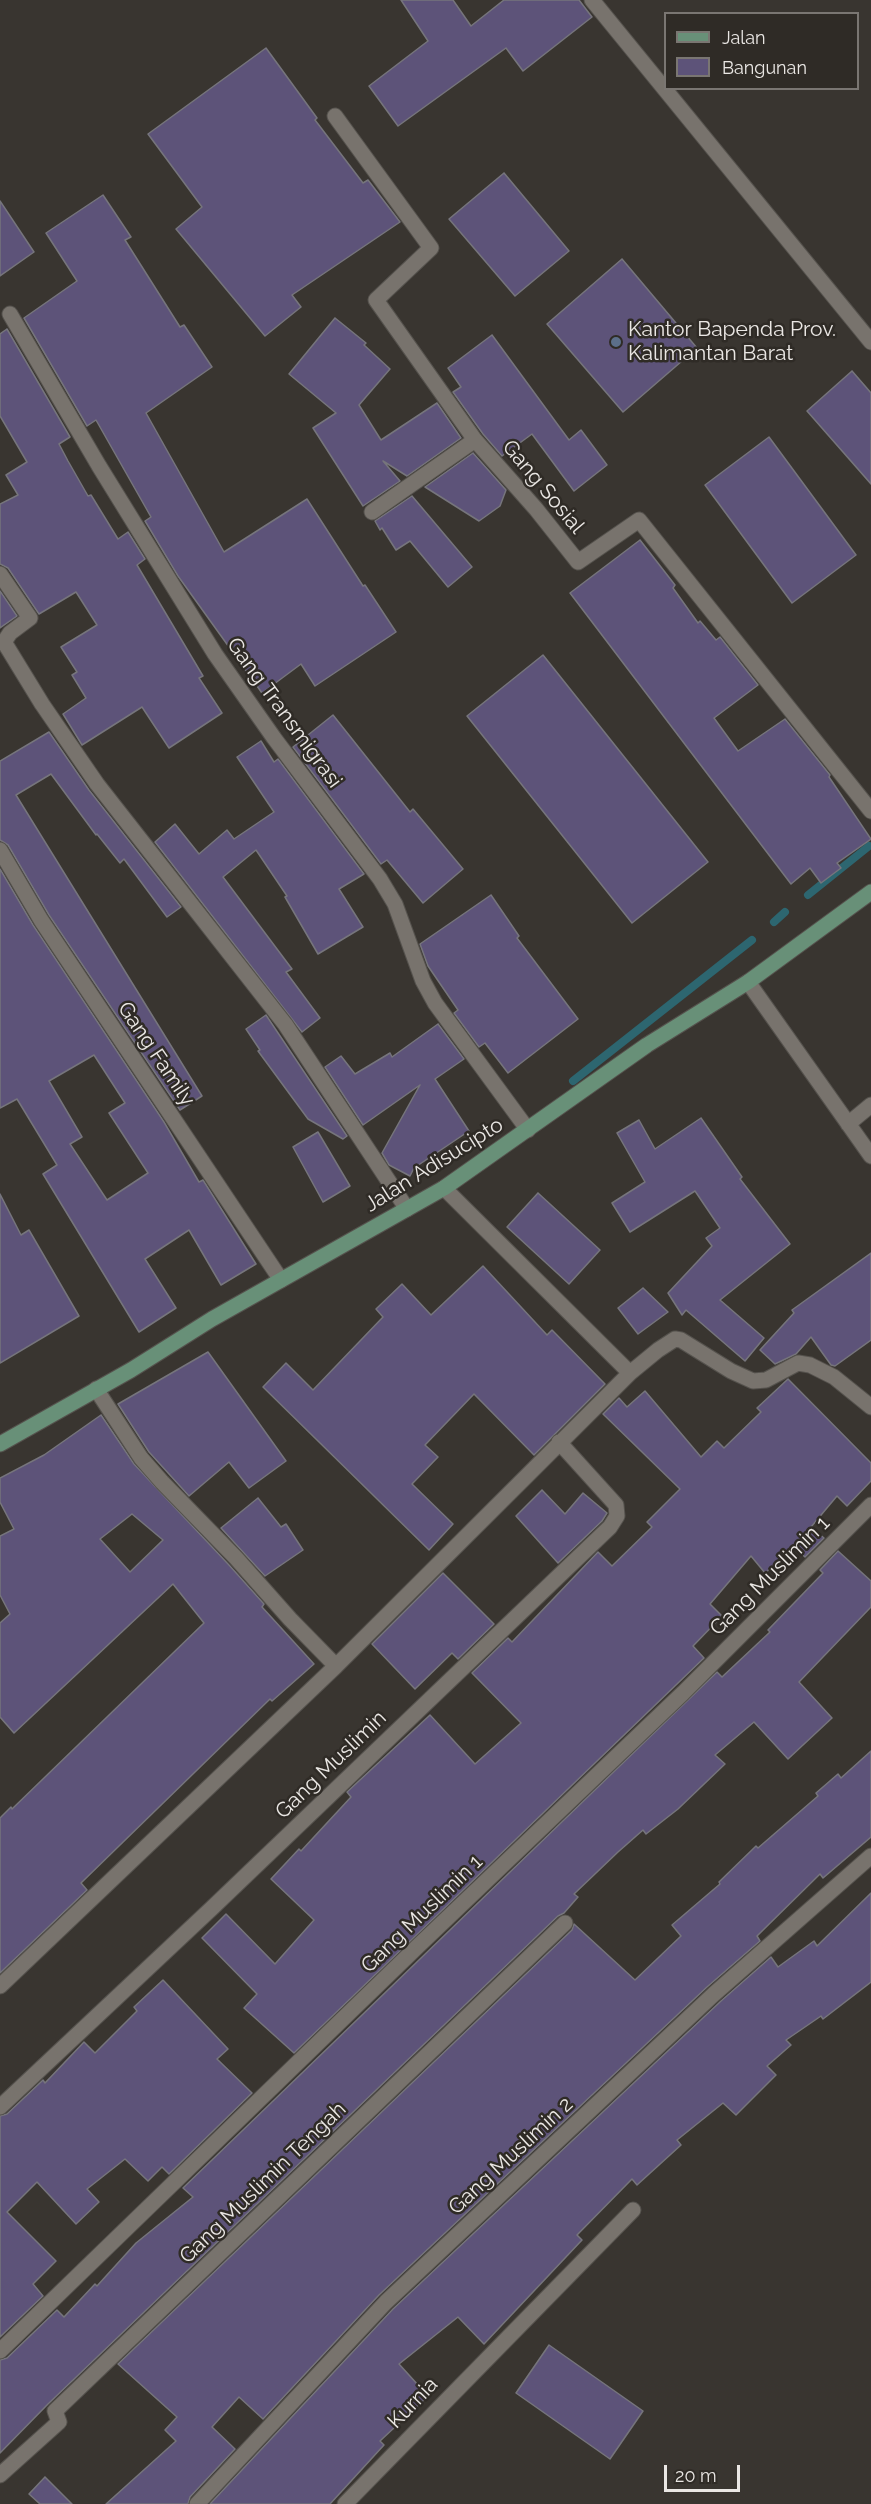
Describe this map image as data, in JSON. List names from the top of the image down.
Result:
{
  "streets": {
    "main road": ["Jalan Adisucipto"],
    "street": [
      "Gang Sosial",
      "Gang Transmigrasi",
      "Gang Family",
      "Gang Muslimin 1",
      "Gang Muslimin",
      "Gang Muslimin 2",
      "Gang Muslimin Tengah",
      "Kurnia"
    ]
  },
  "crossings": [
    ["Gang Transmigrasi", "Jalan Adisucipto"],
    ["Gang Family", "Jalan Adisucipto"]
  ],
  "places": ["Kantor Bapenda Prov. Kalimantan Barat"],
  "legend": ["Jalan", "Bangunan"],
  "scale_bar": "20 m"
}
